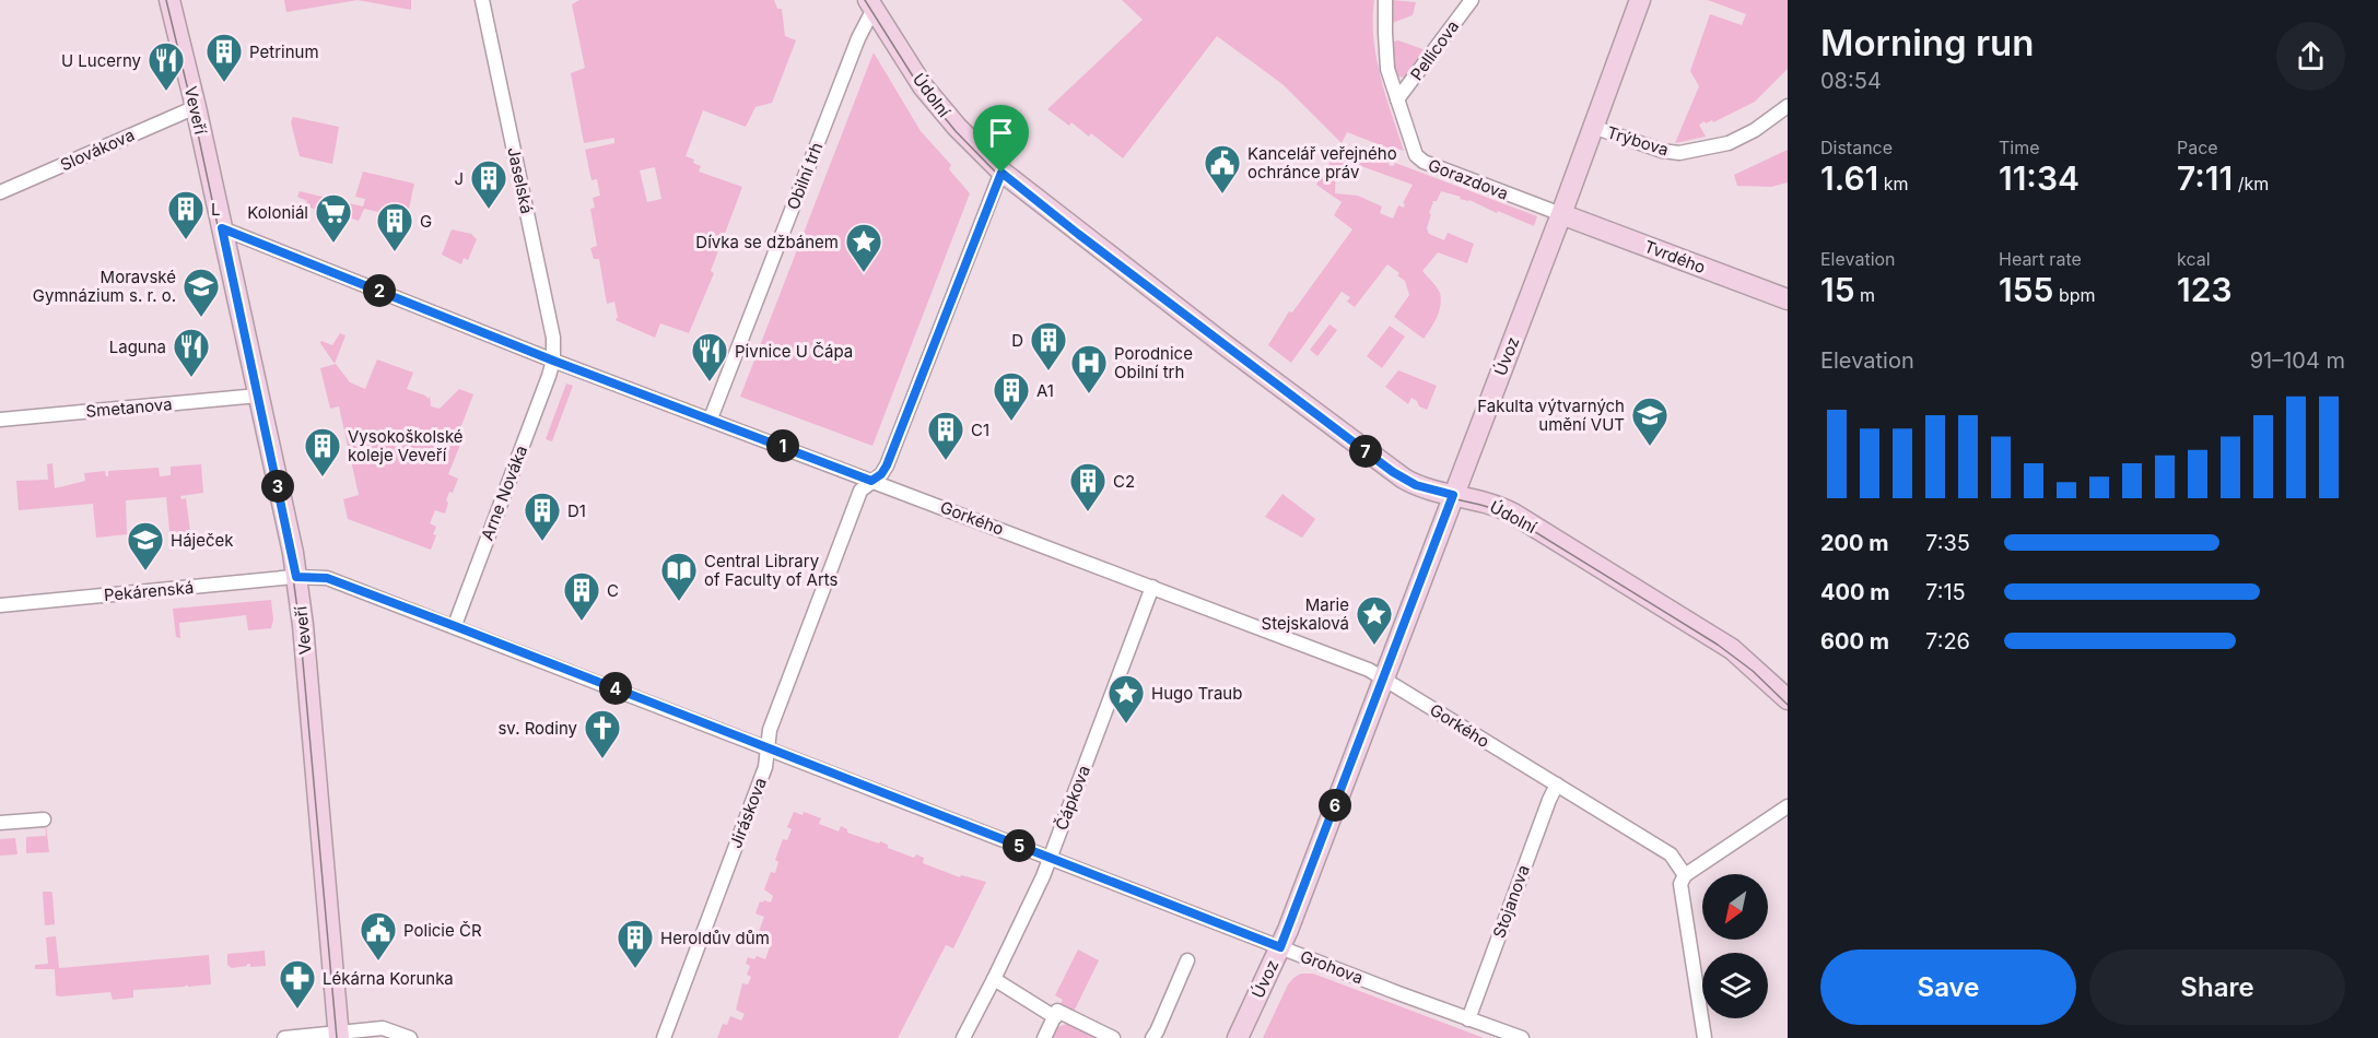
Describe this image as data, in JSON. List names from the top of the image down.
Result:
{
  "streets": {
    "main road": [
      "Údolní",
      "Veveří",
      "Tvrdého",
      "Úvoz"
    ],
    "street": [
      "Pellicova",
      "Trýbova",
      "Slovákova",
      "Obilní trh",
      "Gorazdova",
      "Jaselská",
      "Smetanova",
      "Arne Nováka",
      "Gorkého",
      "Pekárenská",
      "Čápkova",
      "Jiráskova",
      "Stojanova",
      "Grohova"
    ]
  },
  "crossings": [
    ["Pellicova", "Gorazdova"],
    ["Údolní", "Obilní trh"],
    ["Údolní", "Úvoz"],
    ["Veveří", "Slovákova"],
    ["Veveří", "Smetanova"],
    ["Veveří", "Gorkého"],
    ["Veveří", "Pekárenská"],
    ["Veveří", "Grohova"],
    ["Trýbova", "Úvoz"],
    ["Obilní trh", "Gorkého"],
    ["Gorazdova", "Tvrdého"],
    ["Gorazdova", "Úvoz"],
    ["Jaselská", "Arne Nováka"],
    ["Jaselská", "Gorkého"],
    ["Tvrdého", "Úvoz"],
    ["Úvoz", "Gorkého"],
    ["Úvoz", "Grohova"],
    ["Arne Nováka", "Gorkého"],
    ["Arne Nováka", "Grohova"],
    ["Gorkého", "Čápkova"],
    ["Gorkého", "Jiráskova"],
    ["Gorkého", "Stojanova"],
    ["Pekárenská", "Grohova"],
    ["Čápkova", "Grohova"],
    ["Jiráskova", "Grohova"],
    ["Stojanova", "Grohova"]
  ],
  "places": {
    "building": [
      "Petrinum",
      "J",
      "L",
      "G",
      "D",
      "A1",
      "C1",
      "Vysokoškolské koleje Veveří",
      "C2",
      "D1",
      "C",
      "Heroldův dům"
    ],
    "restaurant": ["U Lucerny", "Laguna", "Pivnice U Čápa"],
    "public building": ["Kancelář veřejného ochránce práv", "Policie ČR"],
    "supermarket": ["Koloniál"],
    "place": ["Dívka se džbánem", "Marie Stejskalová", "Hugo Traub"],
    "school or university": ["Moravské Gymnázium s. r. o.", "Fakulta výtvarných umění VUT", "Háječek"],
    "hospital": ["Porodnice Obilní trh"],
    "library": ["Central Library of Faculty of Arts"],
    "church": ["sv. Rodiny"],
    "pharmacy": ["Lékárna Korunka"]
  },
  "north": "bottom left",
  "page": {
    "heading": ["Morning run", "08:54"],
    "stats": [
      ["Distance", "1.61 km"],
      ["Time", "11:34"],
      ["Pace", "7:11 /km"],
      ["Elevation", "15 m"],
      ["Heart rate", "155 bpm"],
      ["kcal", "123"]
    ],
    "pins": [
      "2",
      "1",
      "7",
      "3",
      "4",
      "6",
      "5"
    ],
    "chart": ["Elevation", "91–104 m"],
    "list": [
      {
        "name": "200 m",
        "note": "7:35"
      },
      {
        "name": "400 m",
        "note": "7:15"
      },
      {
        "name": "600 m",
        "note": "7:26"
      }
    ],
    "buttons": ["Save", "Share"]
  }
}
